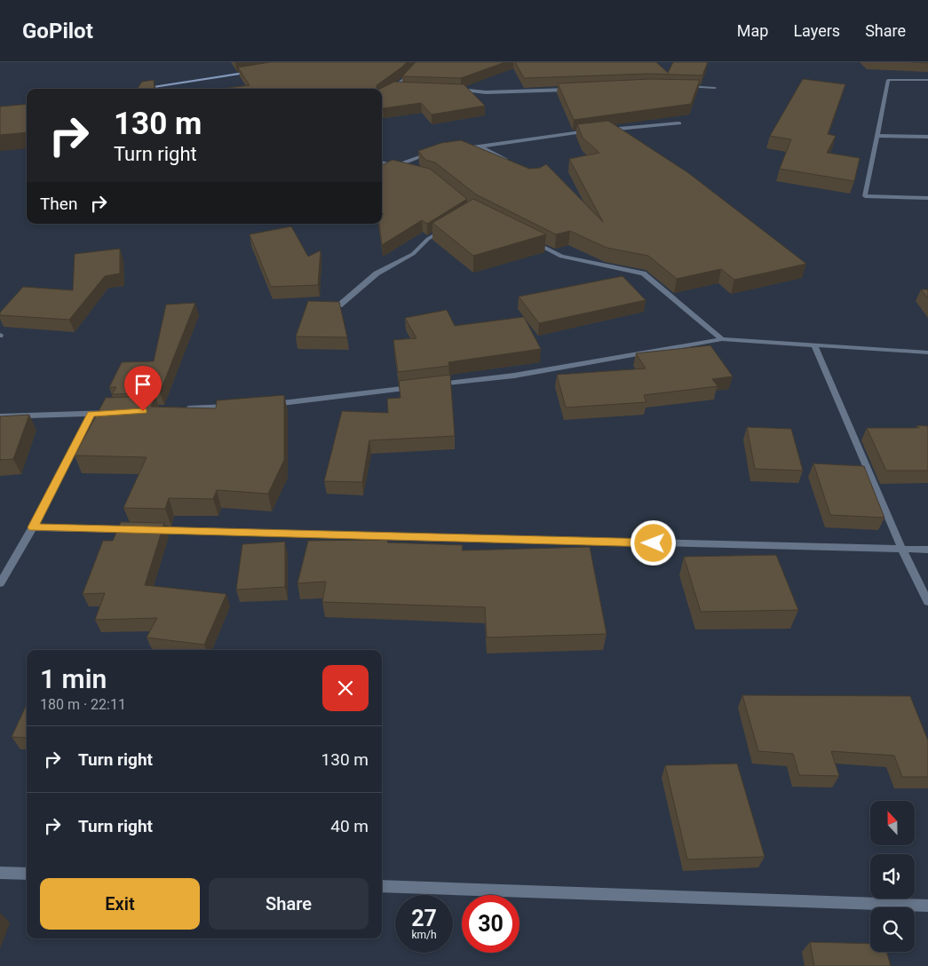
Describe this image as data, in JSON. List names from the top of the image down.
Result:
{
  "north": "top",
  "page": {
    "header": "GoPilot",
    "nav": ["Map", "Layers", "Share"],
    "turn": ["130 m", "Turn right"],
    "then": "Then",
    "heading": ["1 min", "180 m · 22:11"],
    "list": [
      {
        "name": "Turn right",
        "value": "130 m"
      },
      {
        "name": "Turn right",
        "value": "40 m"
      }
    ],
    "buttons": ["Exit", "Share"],
    "speed": "27 km/h",
    "limit": "30"
  }
}
